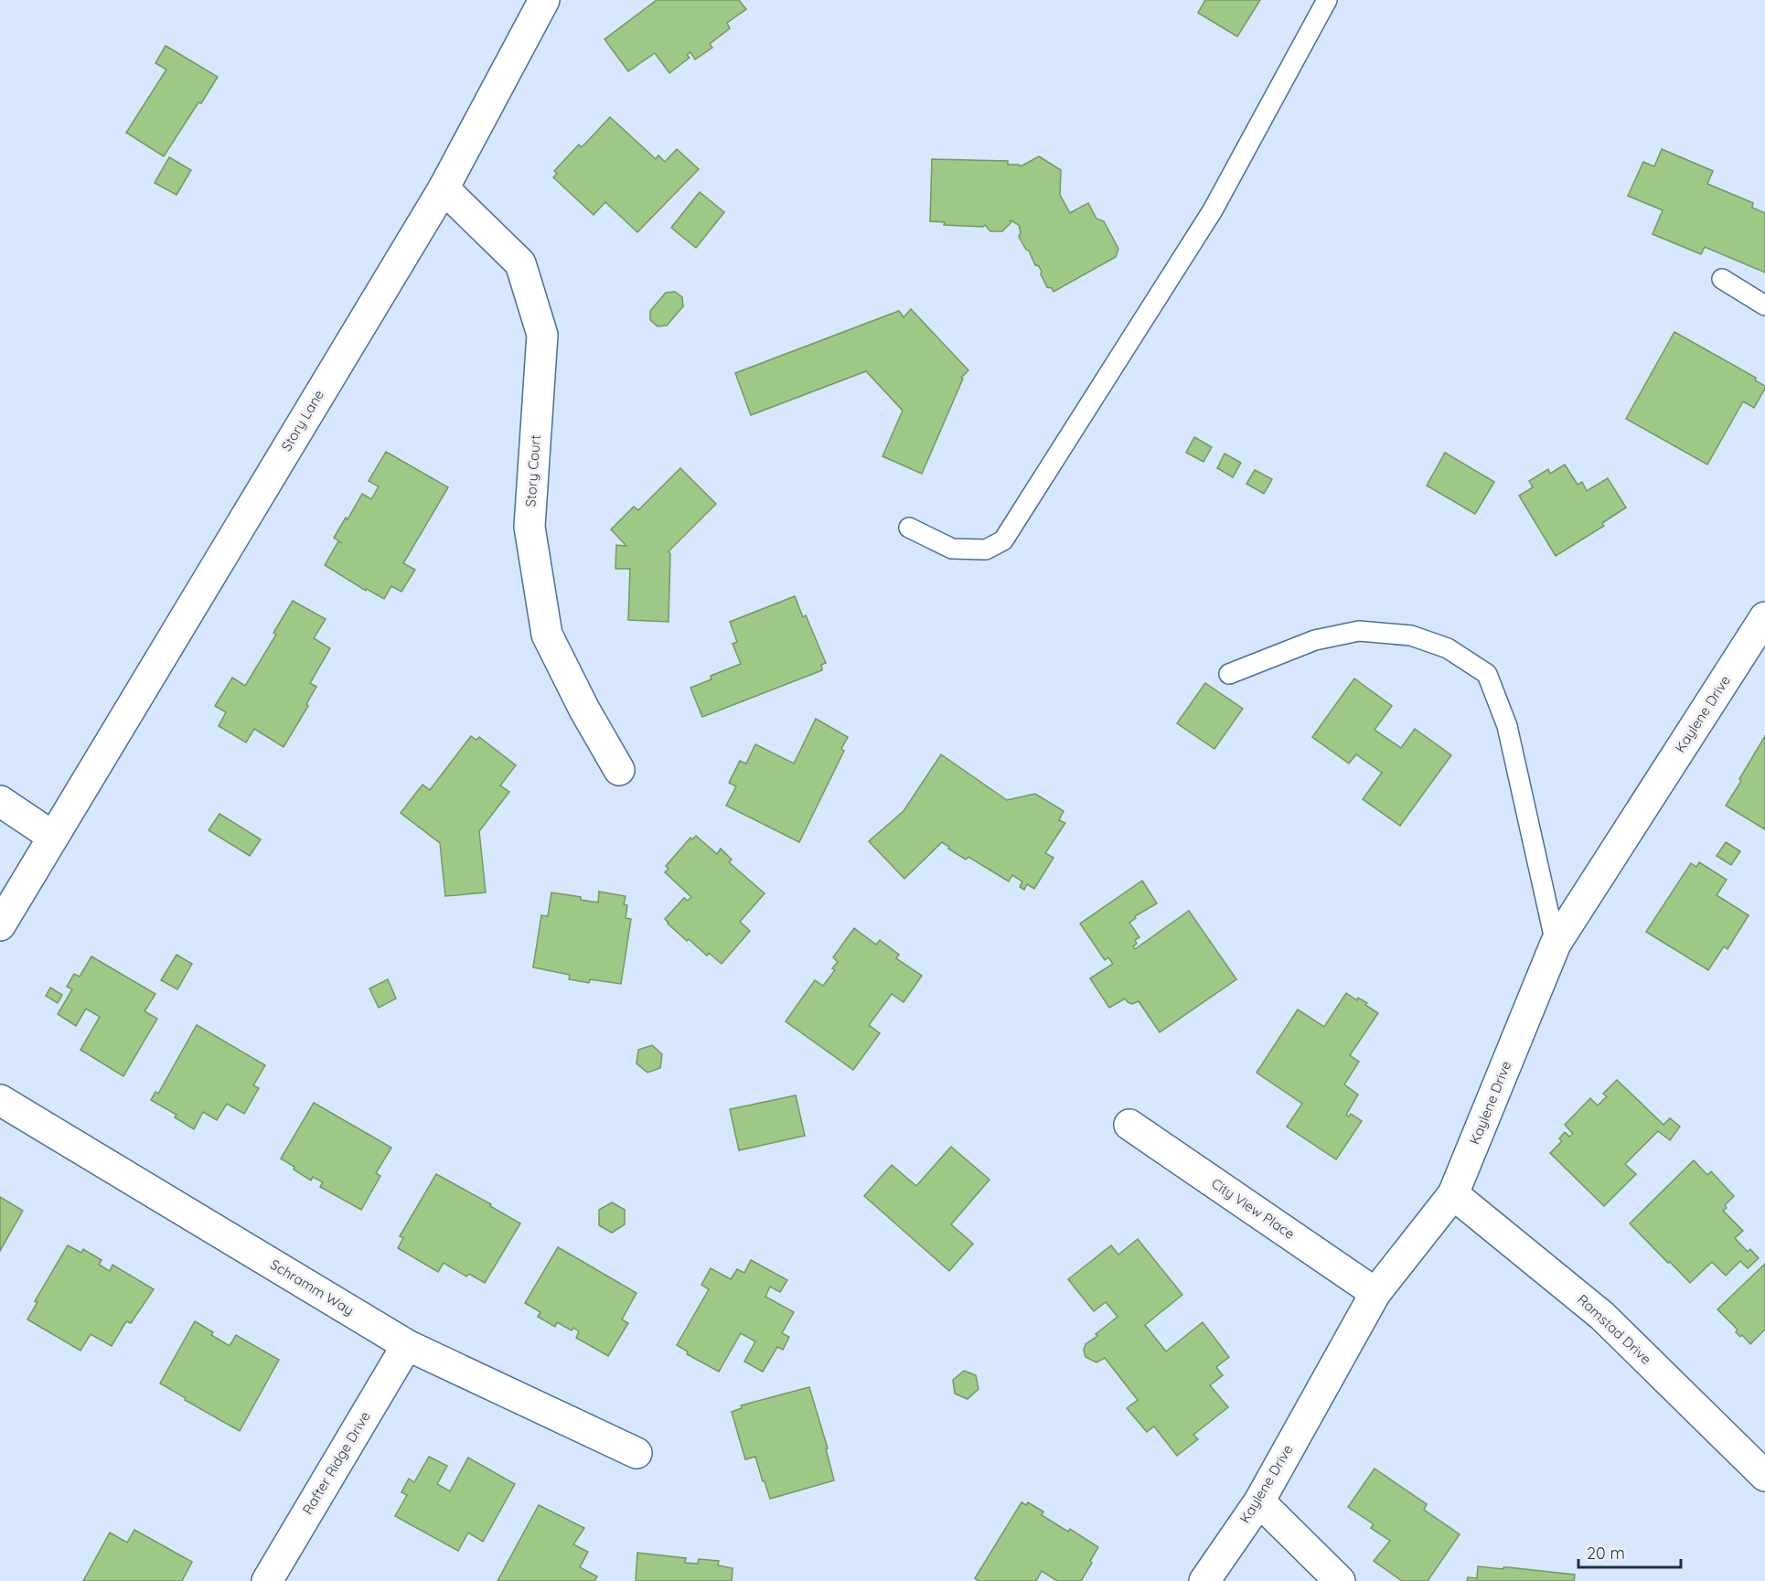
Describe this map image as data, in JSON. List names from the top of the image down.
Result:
{
  "streets": {
    "street": [
      "Story Lane",
      "Story Court",
      "Kaylene Drive",
      "City View Place",
      "Schramm Way",
      "Ramstad Drive",
      "Rafter Ridge Drive"
    ]
  },
  "crossings": [
    ["Story Lane", "Story Court"],
    ["Kaylene Drive", "City View Place"],
    ["Kaylene Drive", "Ramstad Drive"],
    ["Schramm Way", "Rafter Ridge Drive"]
  ],
  "scale_bar": "20 m"
}
